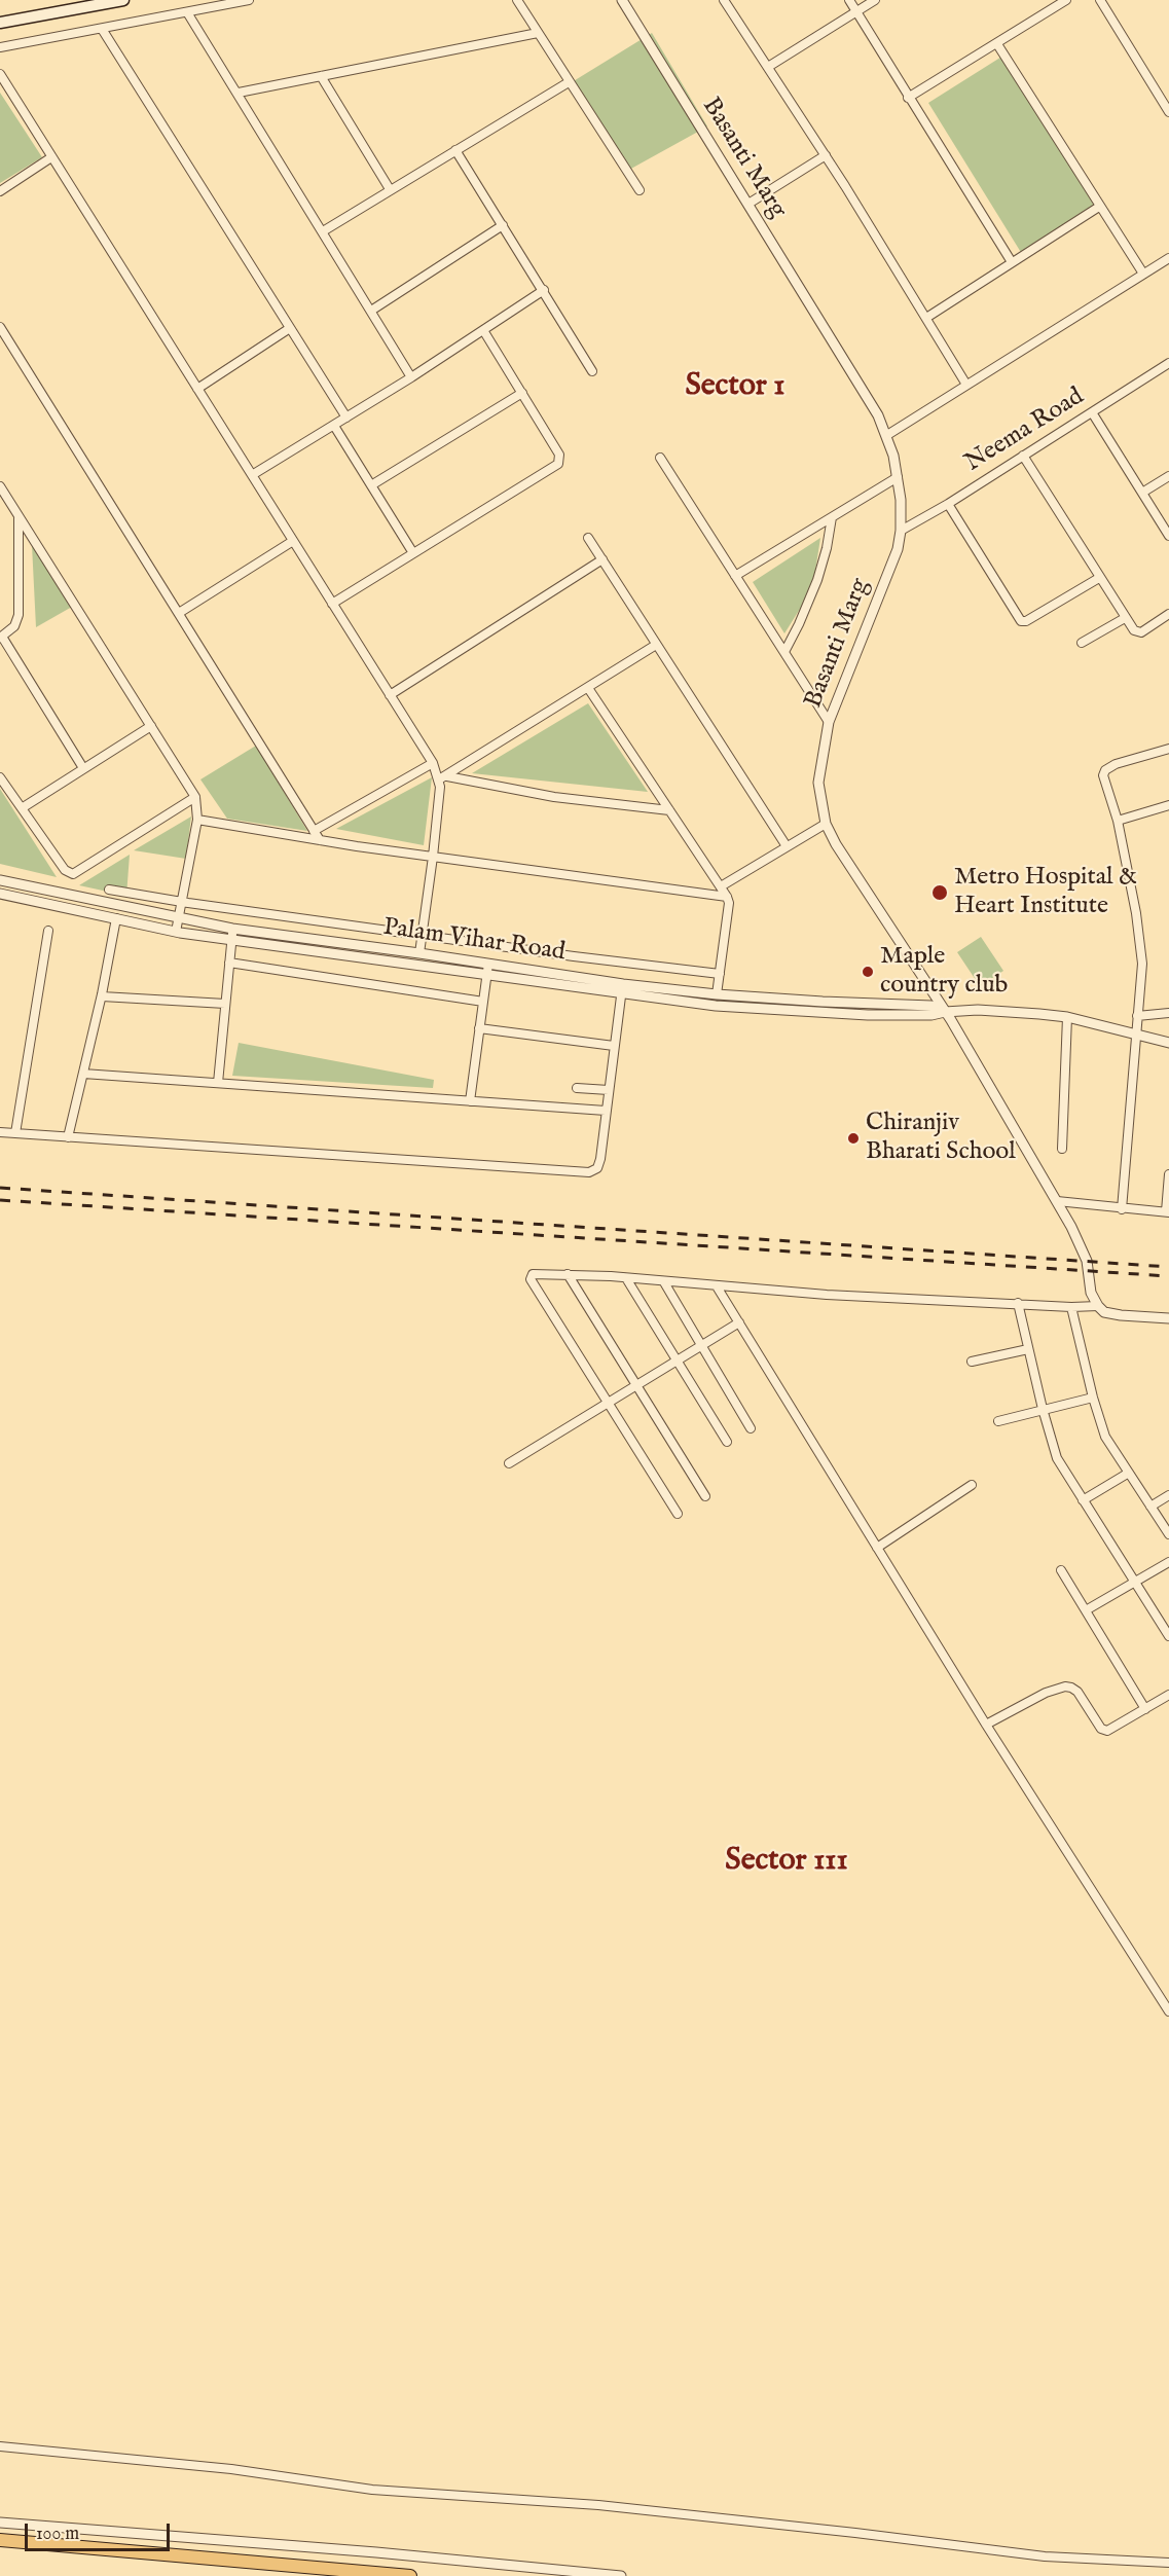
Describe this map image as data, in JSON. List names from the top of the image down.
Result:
{
  "streets": {
    "street": ["Basanti Marg", "Neema Road", "Palam Vihar Road"]
  },
  "crossings": [
    ["Basanti Marg", "Neema Road"],
    ["Basanti Marg", "Palam Vihar Road"]
  ],
  "districts": ["Sector 1", "Sector 111"],
  "places": ["Metro Hospital & Heart Institute", "Maple country club", "Chiranjiv Bharati School"],
  "scale_bar": "100 m"
}
